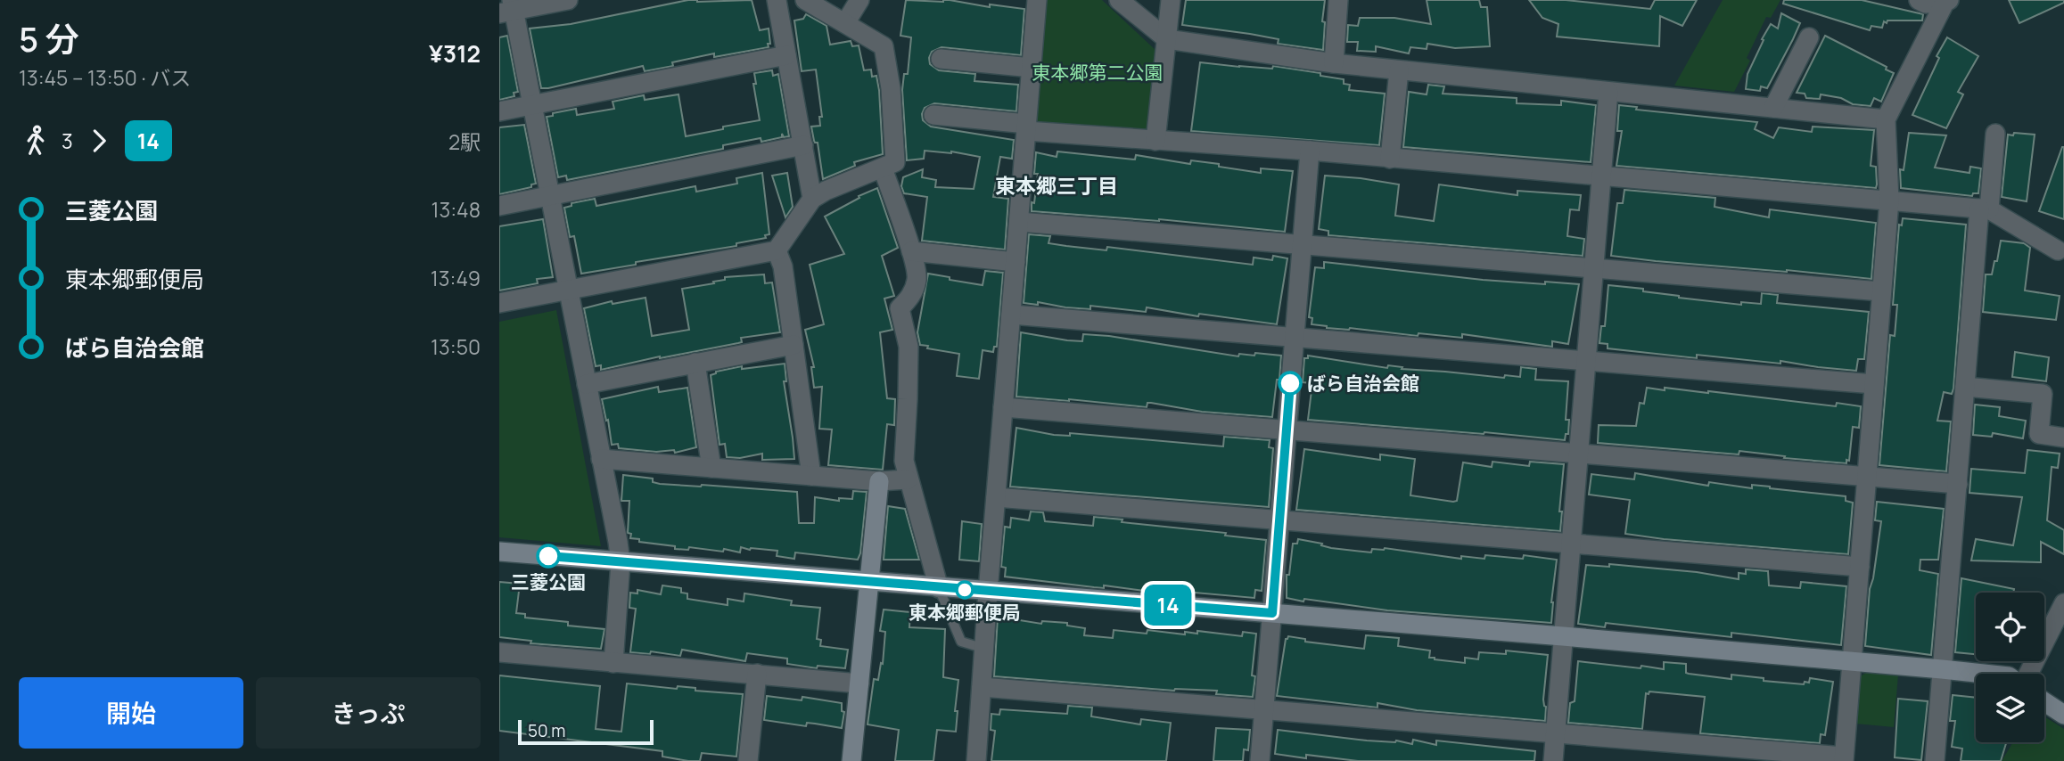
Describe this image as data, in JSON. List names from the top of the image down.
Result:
{
  "districts": ["東本郷三丁目"],
  "parks": ["東本郷第二公園"],
  "places": ["ばら自治会館", "三菱公園", "東本郷郵便局"],
  "lines": ["bus line 14"],
  "scale_bar": "50 m",
  "page": {
    "heading": ["5 分", "13:45 – 13:50 · バス", "¥312"],
    "on_map": "14",
    "legs": ["3", "14", "2駅"],
    "list": [
      {
        "name": "三菱公園",
        "value": "13:48"
      },
      {
        "name": "東本郷郵便局",
        "value": "13:49"
      },
      {
        "name": "ばら自治会館",
        "value": "13:50"
      }
    ],
    "buttons": ["開始", "きっぷ"],
    "scale": "50 m"
  }
}
